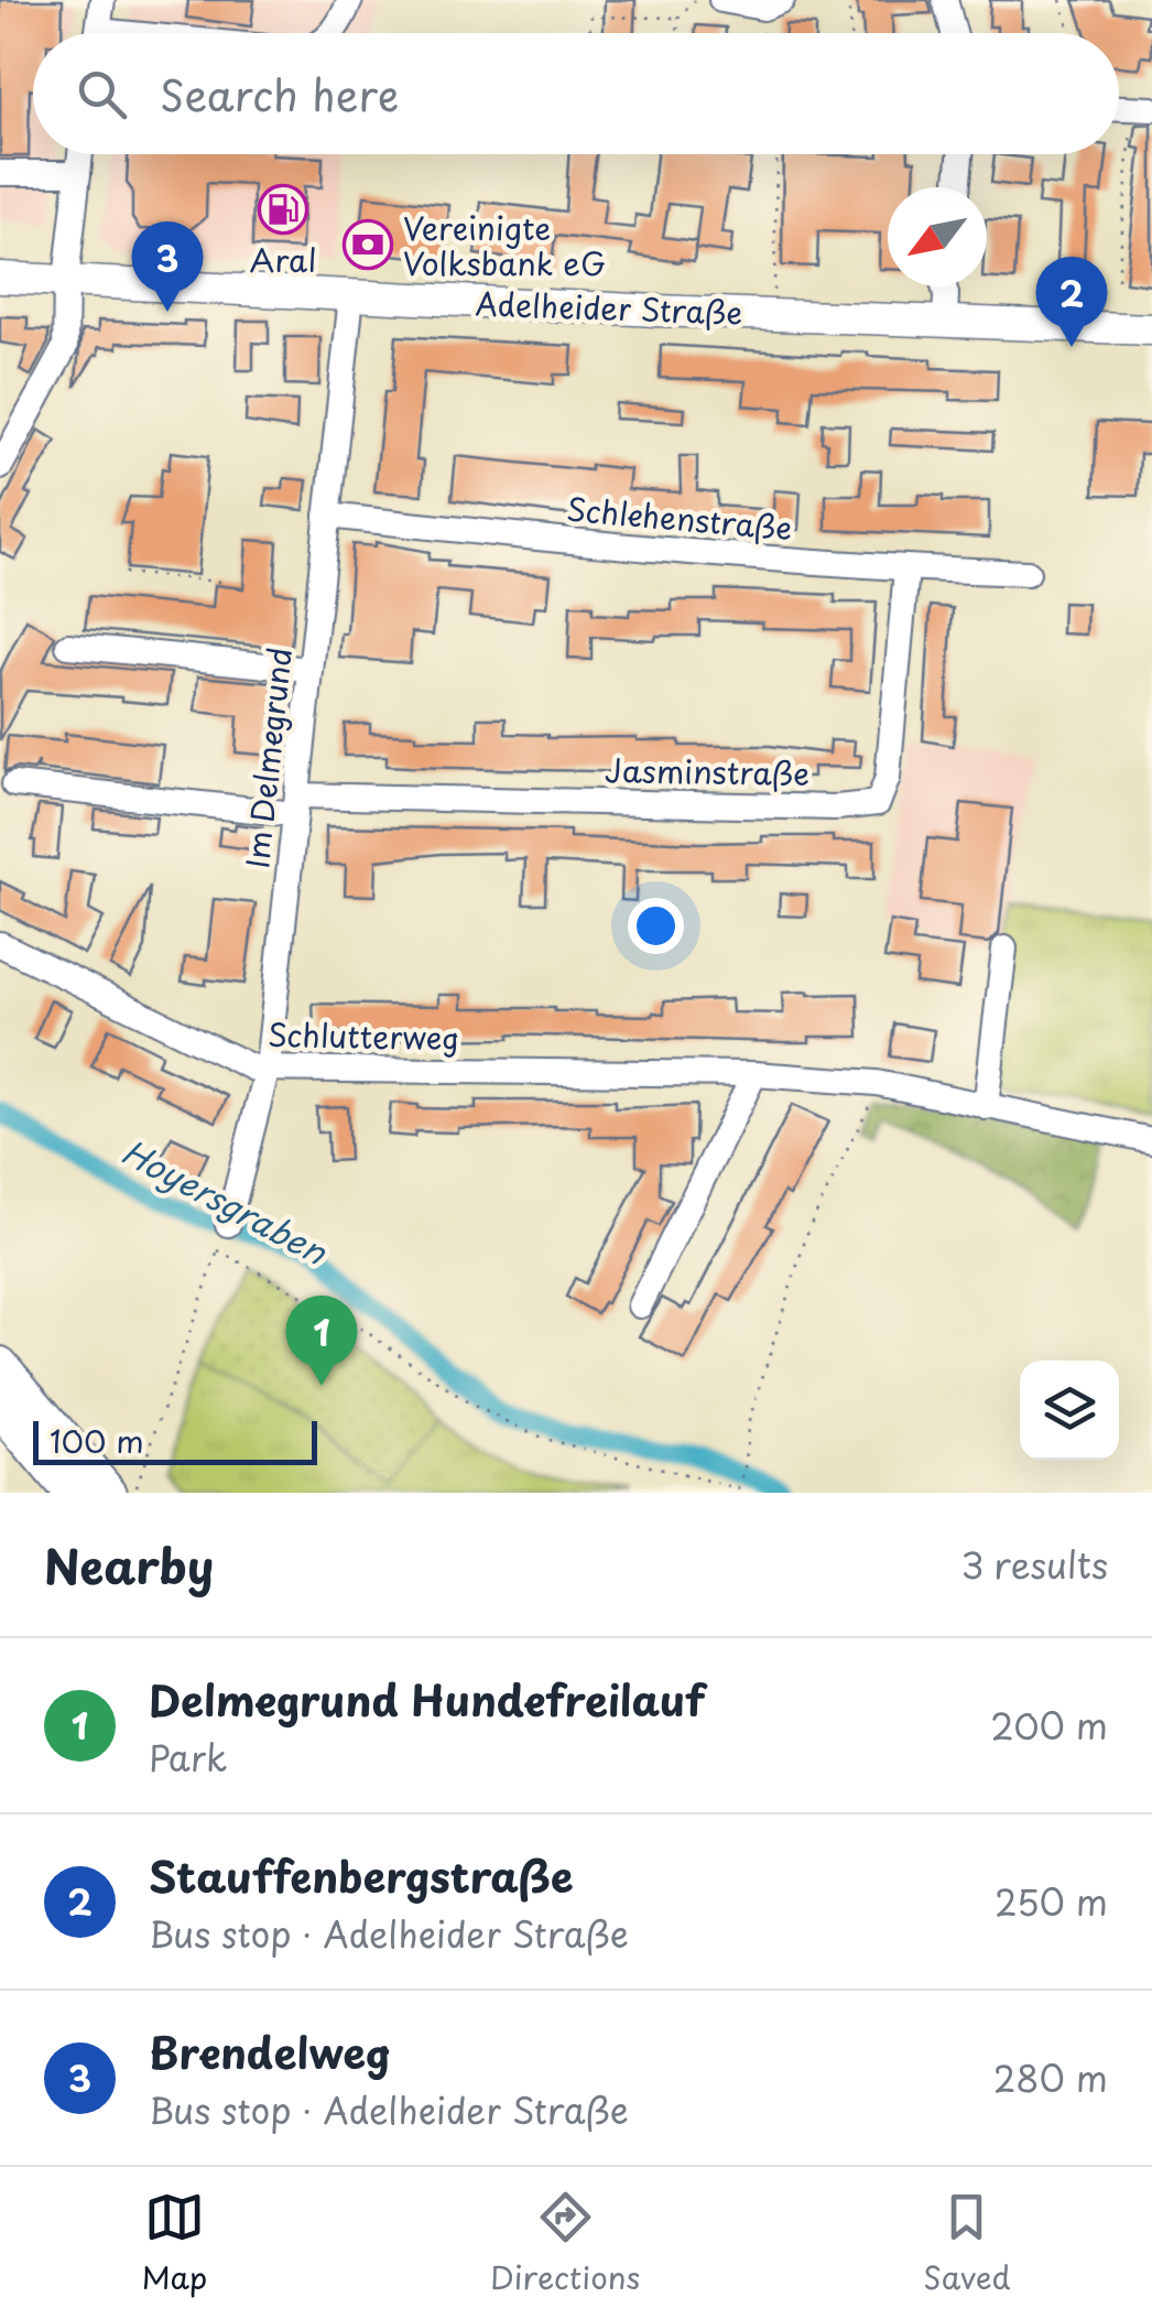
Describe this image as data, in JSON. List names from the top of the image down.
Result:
{
  "streets": {
    "main road": ["Adelheider Straße"],
    "street": [
      "Schlehenstraße",
      "Im Delmegrund",
      "Jasminstraße",
      "Schlutterweg"
    ]
  },
  "crossings": [
    ["Adelheider Straße", "Im Delmegrund"],
    ["Schlehenstraße", "Im Delmegrund"],
    ["Schlehenstraße", "Jasminstraße"],
    ["Im Delmegrund", "Jasminstraße"],
    ["Im Delmegrund", "Schlutterweg"]
  ],
  "water": ["Hoyersgraben"],
  "places": {
    "fuel station": ["Aral"],
    "bank": ["Vereinigte Volksbank eG"]
  },
  "scale_bar": "100 m",
  "north": "bottom left",
  "page": {
    "search": "Search here",
    "pins": ["3", "2", "1"],
    "scale": "100 m",
    "heading": ["Nearby", "3 results"],
    "list": [
      {
        "mark": "1",
        "name": "Delmegrund Hundefreilauf",
        "note": "Park",
        "value": "200 m"
      },
      {
        "mark": "2",
        "name": "Stauffenbergstraße",
        "note": "Bus stop · Adelheider Straße",
        "value": "250 m"
      },
      {
        "mark": "3",
        "name": "Brendelweg",
        "note": "Bus stop · Adelheider Straße",
        "value": "280 m"
      }
    ],
    "nav": ["Map", "Directions", "Saved"]
  }
}
